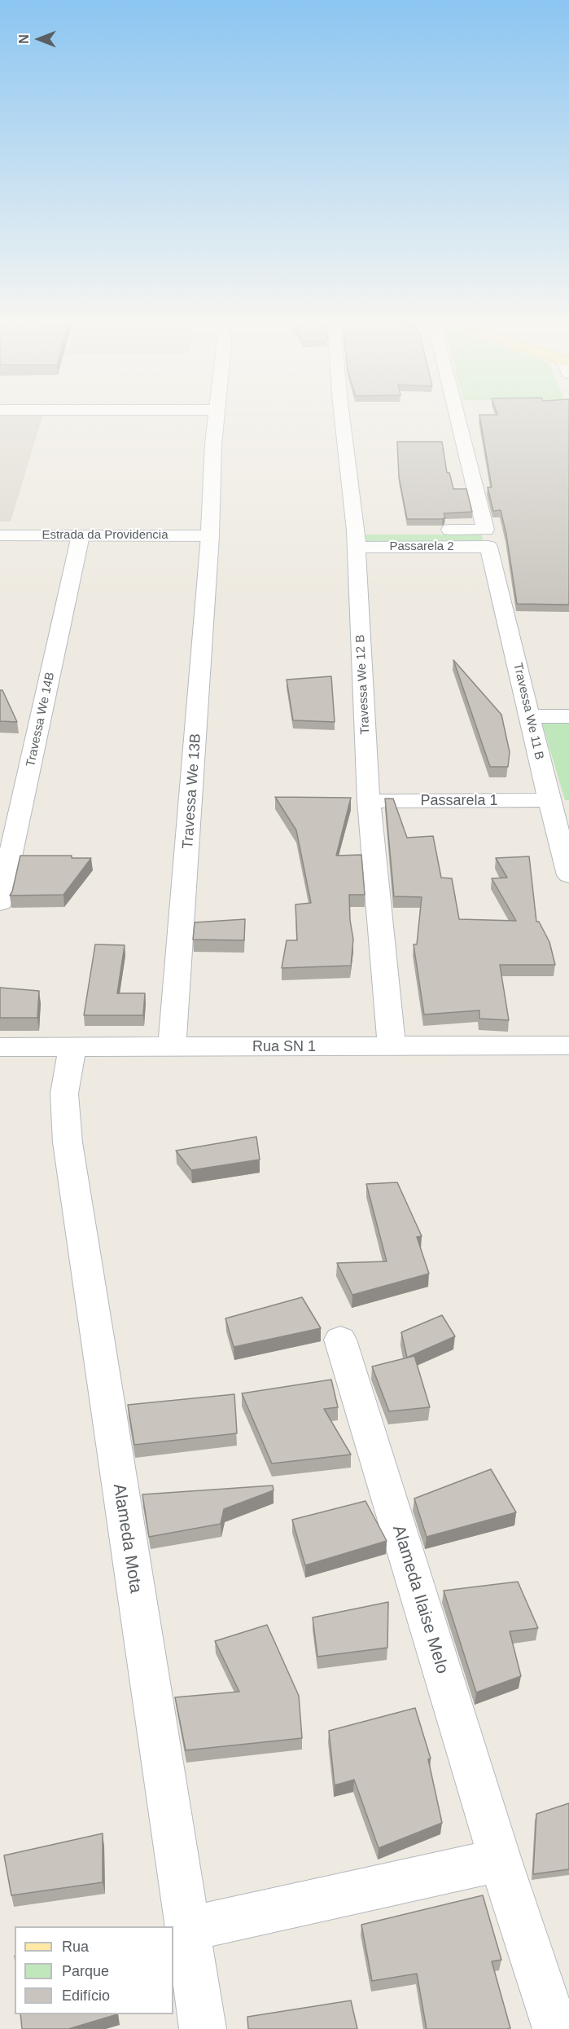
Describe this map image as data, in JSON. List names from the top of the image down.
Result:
{
  "streets": {
    "street": [
      "Estrada da Providencia",
      "Passarela 2",
      "Travessa We 12 B",
      "Travessa We 11 B",
      "Travessa We 14B",
      "Travessa We 13B",
      "Passarela 1",
      "Rua SN 1",
      "Alameda Mota",
      "Alameda Ilaise Melo"
    ]
  },
  "crossings": [
    ["Estrada da Providencia", "Travessa We 14B"],
    ["Estrada da Providencia", "Travessa We 13B"],
    ["Passarela 2", "Travessa We 12 B"],
    ["Passarela 2", "Travessa We 11 B"],
    ["Travessa We 12 B", "Passarela 1"],
    ["Travessa We 12 B", "Rua SN 1"],
    ["Travessa We 11 B", "Passarela 1"],
    ["Travessa We 13B", "Rua SN 1"],
    ["Rua SN 1", "Alameda Mota"]
  ],
  "legend": ["Rua", "Parque", "Edifício"],
  "north": "left"
}
